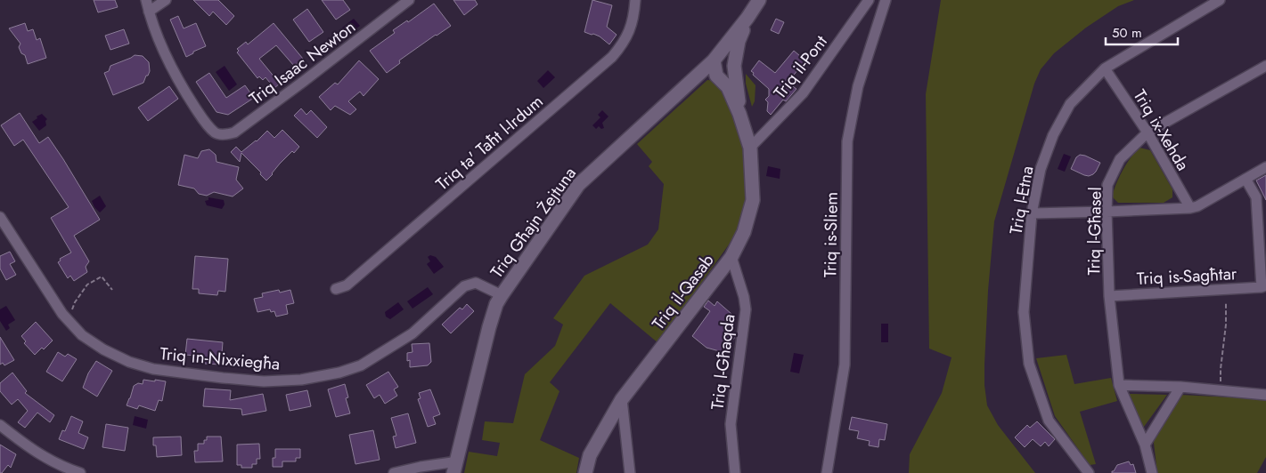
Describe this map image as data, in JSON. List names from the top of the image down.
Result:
{
  "streets": {
    "street": [
      "Triq Isaac Newton",
      "Triq il-Pont",
      "Triq ix-Xehda",
      "Triq ta' Taħt l-Irdum",
      "Triq l-Etna",
      "Triq Għajn Żejtuna",
      "Triq l-Għasel",
      "Triq is-Sliem",
      "Triq is-Sagħtar",
      "Triq il-Qasab",
      "Triq in-Nixxiegħa",
      "Triq l-Għaqda"
    ]
  },
  "crossings": [
    ["Triq il-Pont", "Triq il-Qasab"],
    ["Triq ix-Xehda", "Triq l-Etna"],
    ["Triq ix-Xehda", "Triq l-Għasel"],
    ["Triq Għajn Żejtuna", "Triq il-Qasab"],
    ["Triq Għajn Żejtuna", "Triq in-Nixxiegħa"],
    ["Triq l-Għasel", "Triq is-Sagħtar"],
    ["Triq il-Qasab", "Triq l-Għaqda"]
  ],
  "scale_bar": "50 m"
}
